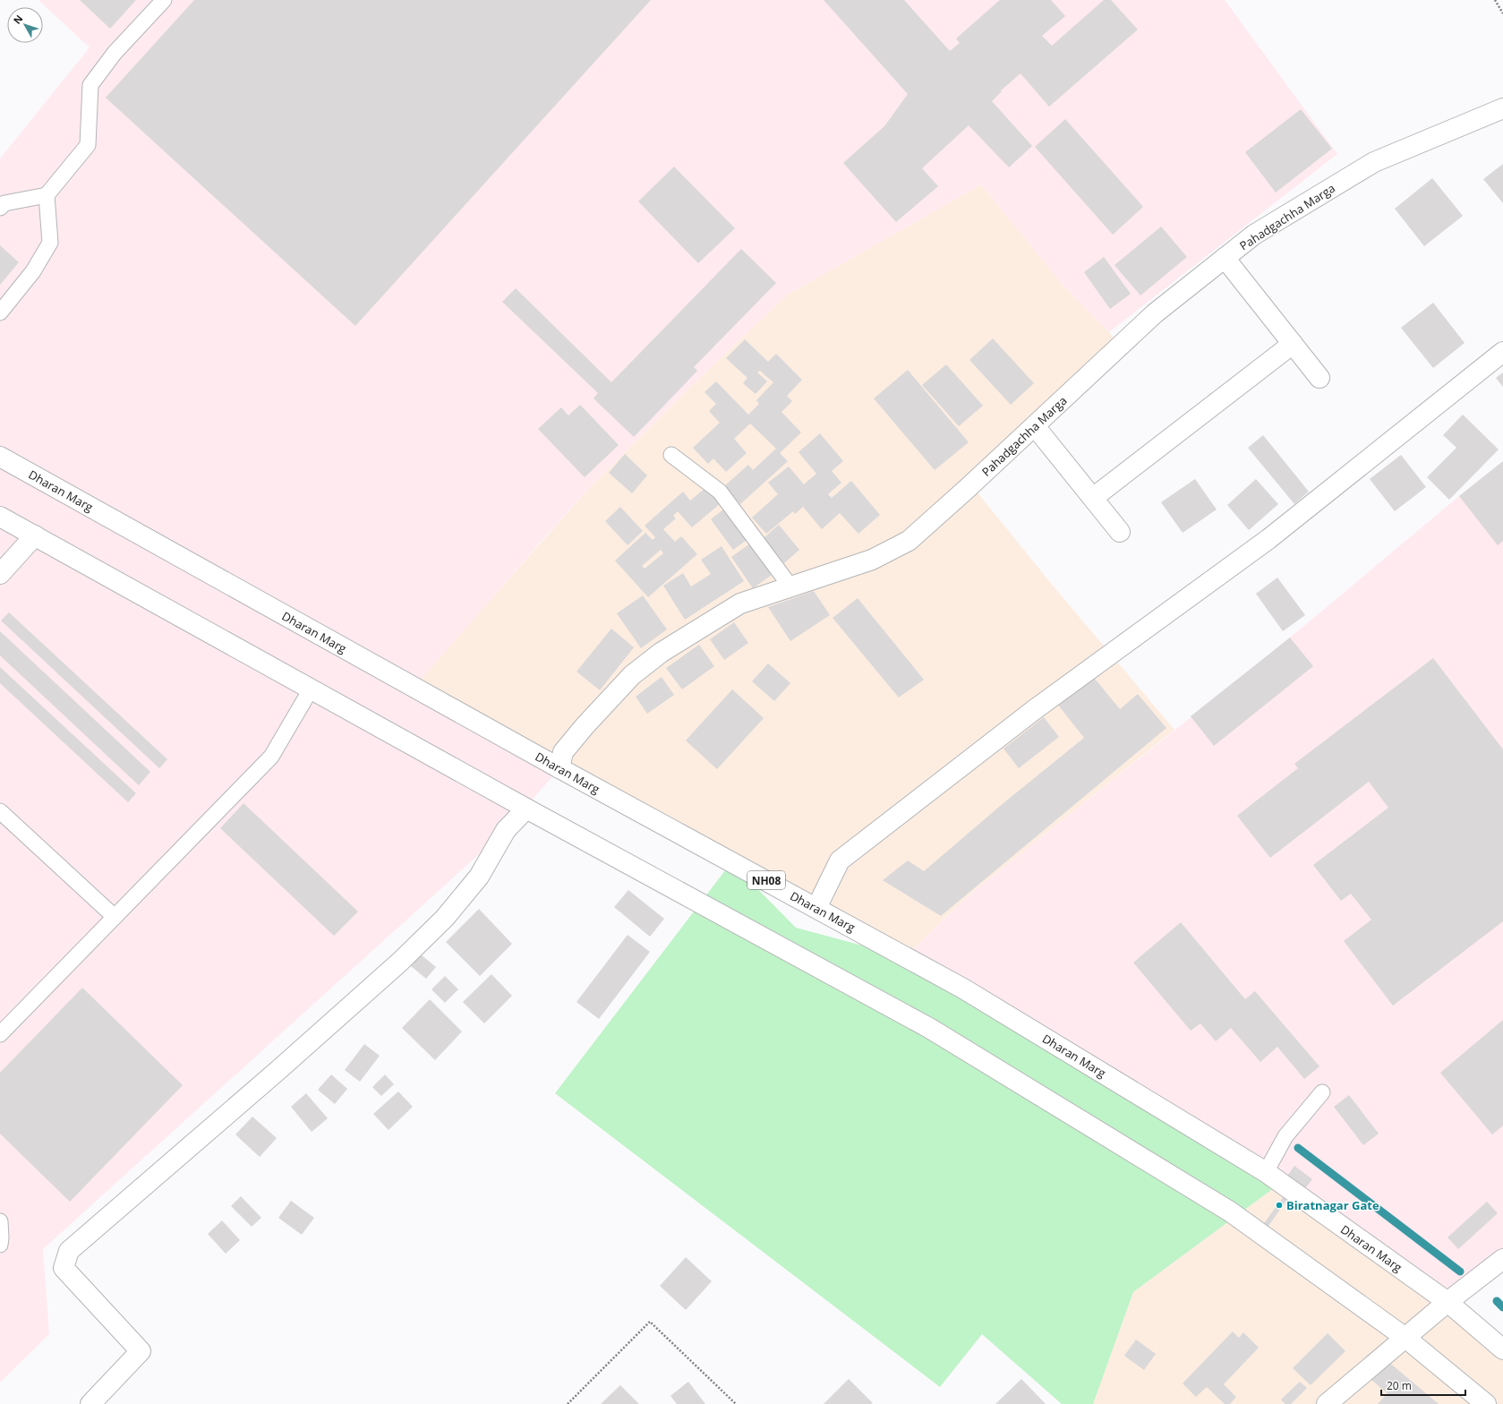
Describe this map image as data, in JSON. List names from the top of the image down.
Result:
{
  "streets": {
    "street": ["Pahadgachha Marga", "Dharan Marg", "NH08"]
  },
  "crossings": [
    ["Pahadgachha Marga", "Dharan Marg"]
  ],
  "places": ["Biratnagar Gate"],
  "scale_bar": "20 m",
  "north": "top left"
}
